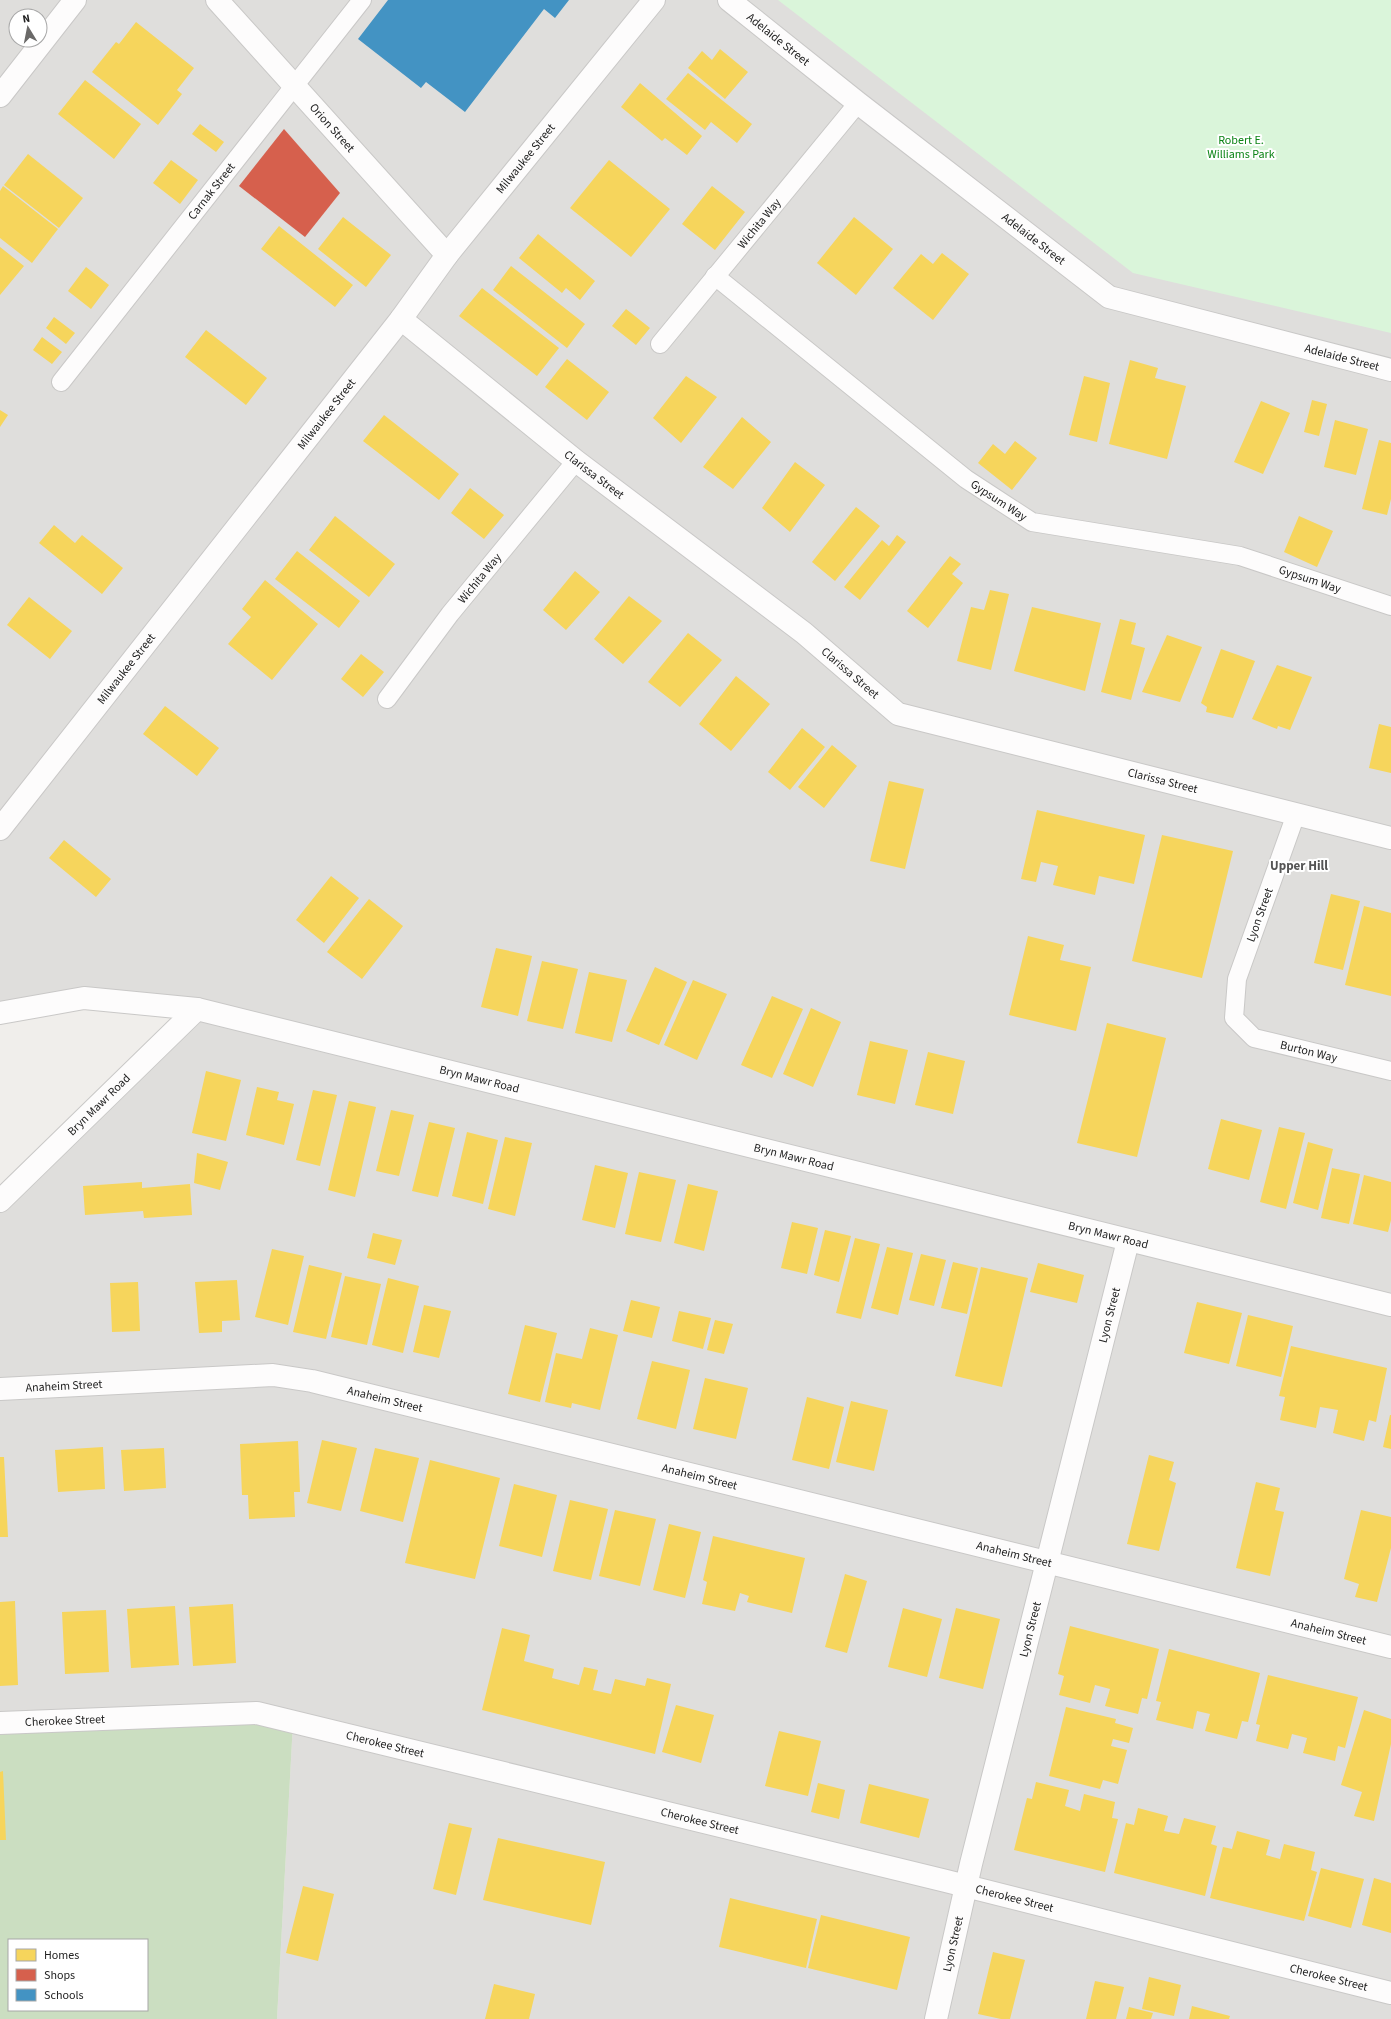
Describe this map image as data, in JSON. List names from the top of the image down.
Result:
{
  "streets": {
    "street": [
      "Adelaide Street",
      "Orion Street",
      "Milwaukee Street",
      "Clarissa Street",
      "Lyon Street",
      "Bryn Mawr Road",
      "Anaheim Street",
      "Cherokee Street"
    ],
    "lane": [
      "Carnak Street",
      "Wichita Way",
      "Gypsum Way",
      "Burton Way"
    ]
  },
  "crossings": [
    ["Adelaide Street", "Wichita Way"],
    ["Orion Street", "Milwaukee Street"],
    ["Orion Street", "Carnak Street"],
    ["Milwaukee Street", "Clarissa Street"],
    ["Wichita Way", "Clarissa Street"],
    ["Wichita Way", "Gypsum Way"],
    ["Clarissa Street", "Lyon Street"],
    ["Lyon Street", "Burton Way"],
    ["Lyon Street", "Bryn Mawr Road"],
    ["Lyon Street", "Anaheim Street"],
    ["Lyon Street", "Cherokee Street"]
  ],
  "districts": ["Upper Hill"],
  "parks": ["Robert E. Williams Park"],
  "legend": ["Homes", "Shops", "Schools"],
  "north": "top"
}
